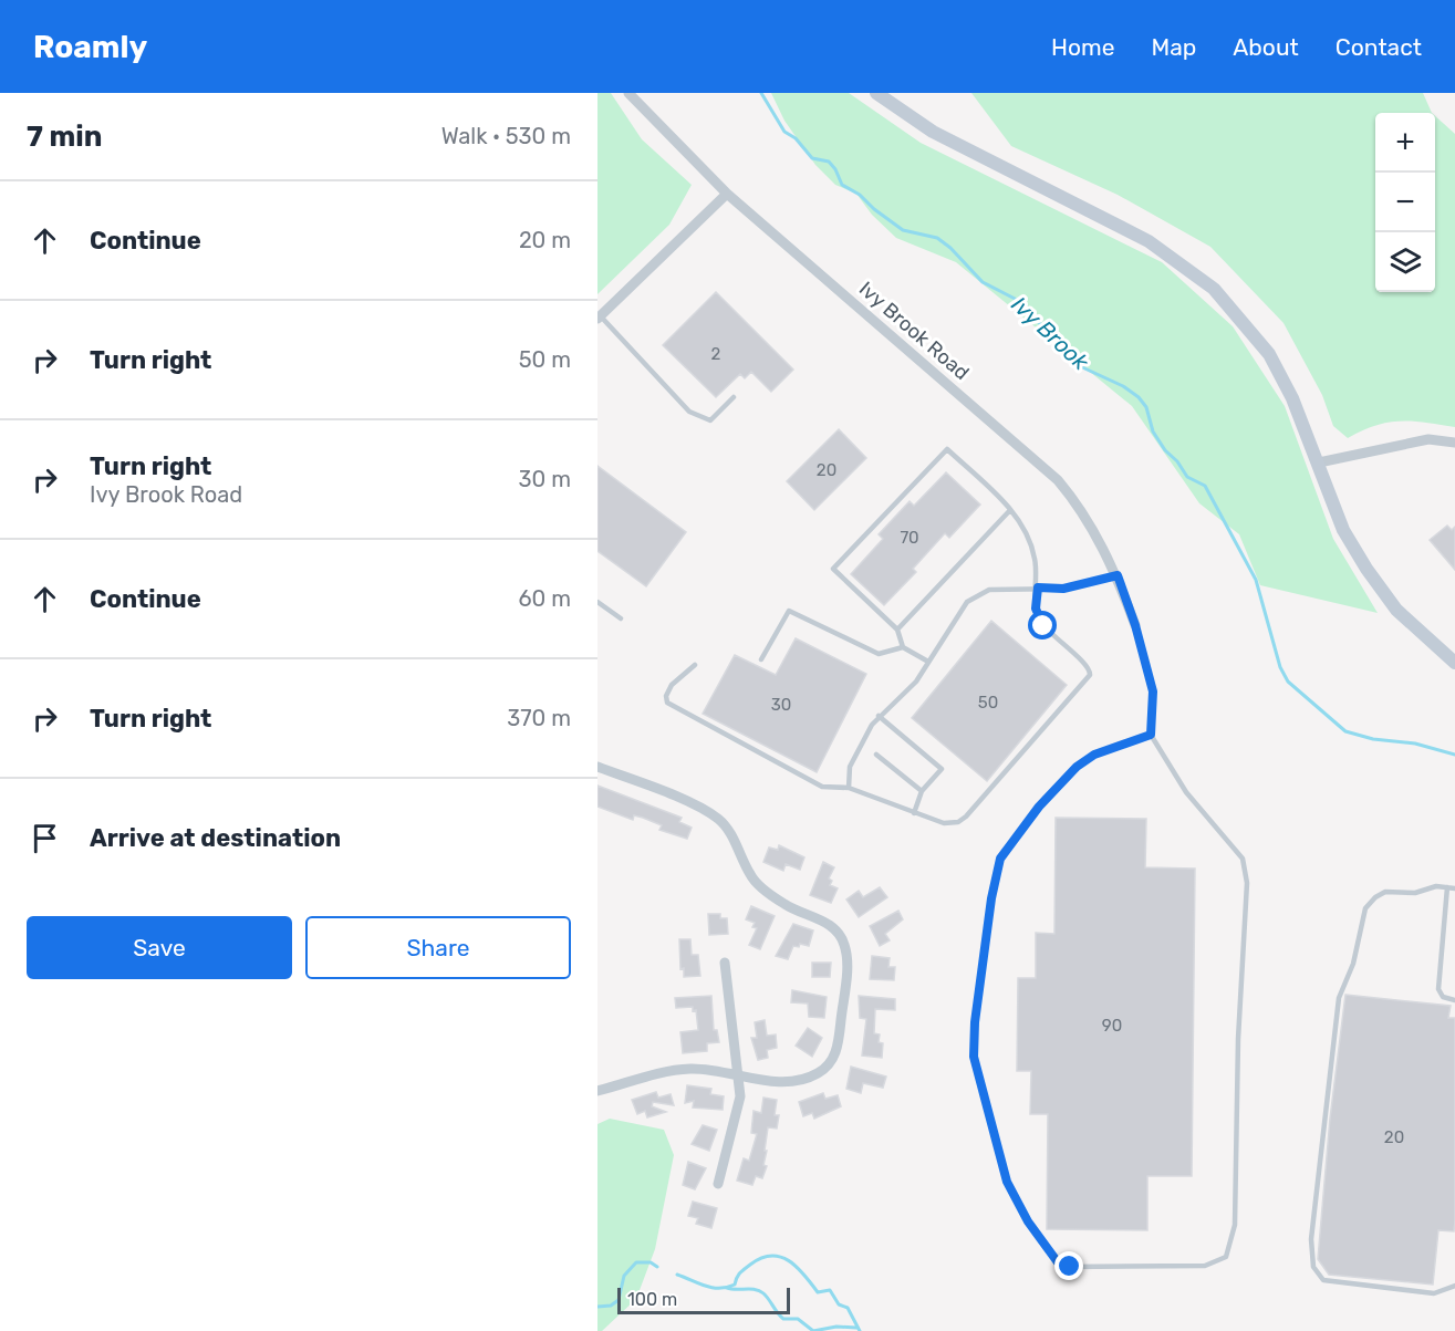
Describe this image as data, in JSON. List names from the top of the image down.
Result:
{
  "streets": {
    "street": ["Ivy Brook Road"]
  },
  "water": ["Ivy Brook"],
  "house_numbers": [
    "2",
    "20",
    "70",
    "50",
    "30",
    "90",
    "20"
  ],
  "scale_bar": "100 m",
  "page": {
    "header": "Roamly",
    "nav": [
      "Home",
      "Map",
      "About",
      "Contact"
    ],
    "heading": ["7 min", "Walk · 530 m"],
    "map_buttons": ["+", "−"],
    "list": [
      ["Continue", "20 m"],
      ["Turn right", "50 m"],
      ["Turn right", "Ivy Brook Road", "30 m"],
      ["Continue", "60 m"],
      ["Turn right", "370 m"],
      "Arrive at destination"
    ],
    "buttons": ["Save", "Share"],
    "scale": "100 m"
  }
}
